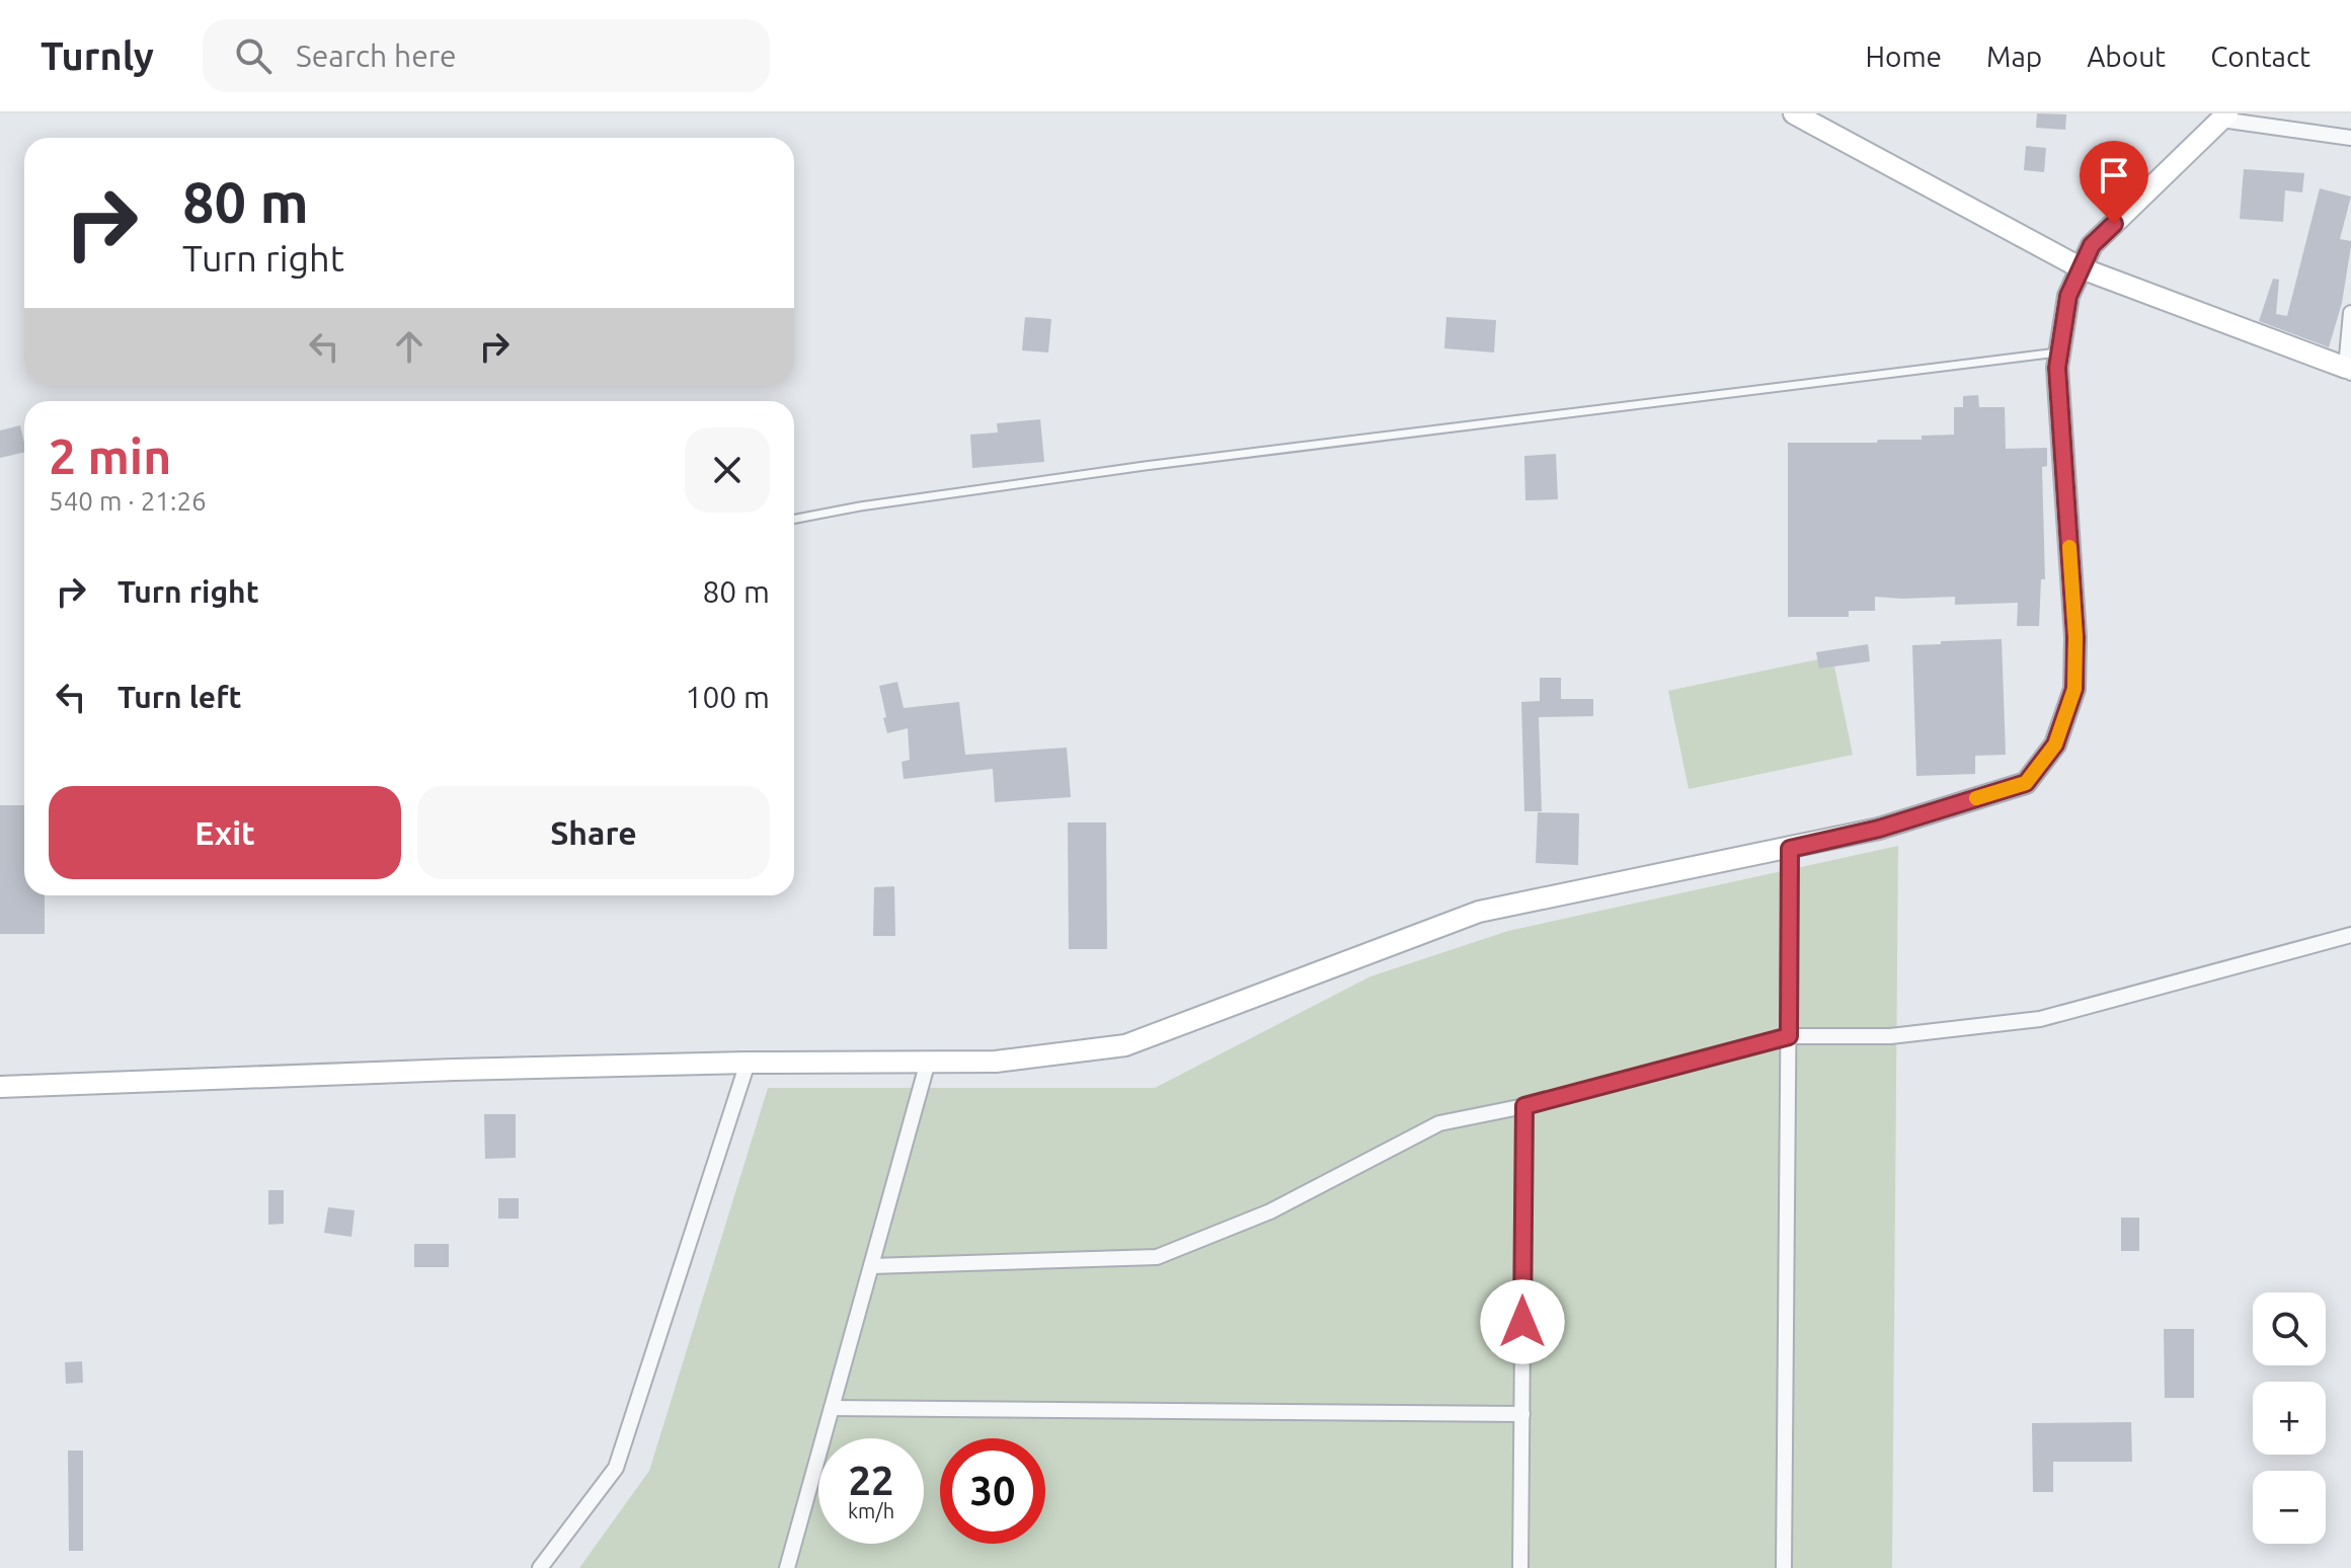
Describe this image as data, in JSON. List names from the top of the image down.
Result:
{
  "page": {
    "header": "Turnly",
    "search": "Search here",
    "nav": [
      "Home",
      "Map",
      "About",
      "Contact"
    ],
    "turn": ["80 m", "Turn right"],
    "heading": ["2 min", "540 m · 21:26"],
    "list": [
      {
        "name": "Turn right",
        "value": "80 m"
      },
      {
        "name": "Turn left",
        "value": "100 m"
      }
    ],
    "buttons": ["Exit", "Share"],
    "map_buttons": ["+", "−"],
    "speed": "22 km/h",
    "limit": "30"
  }
}
